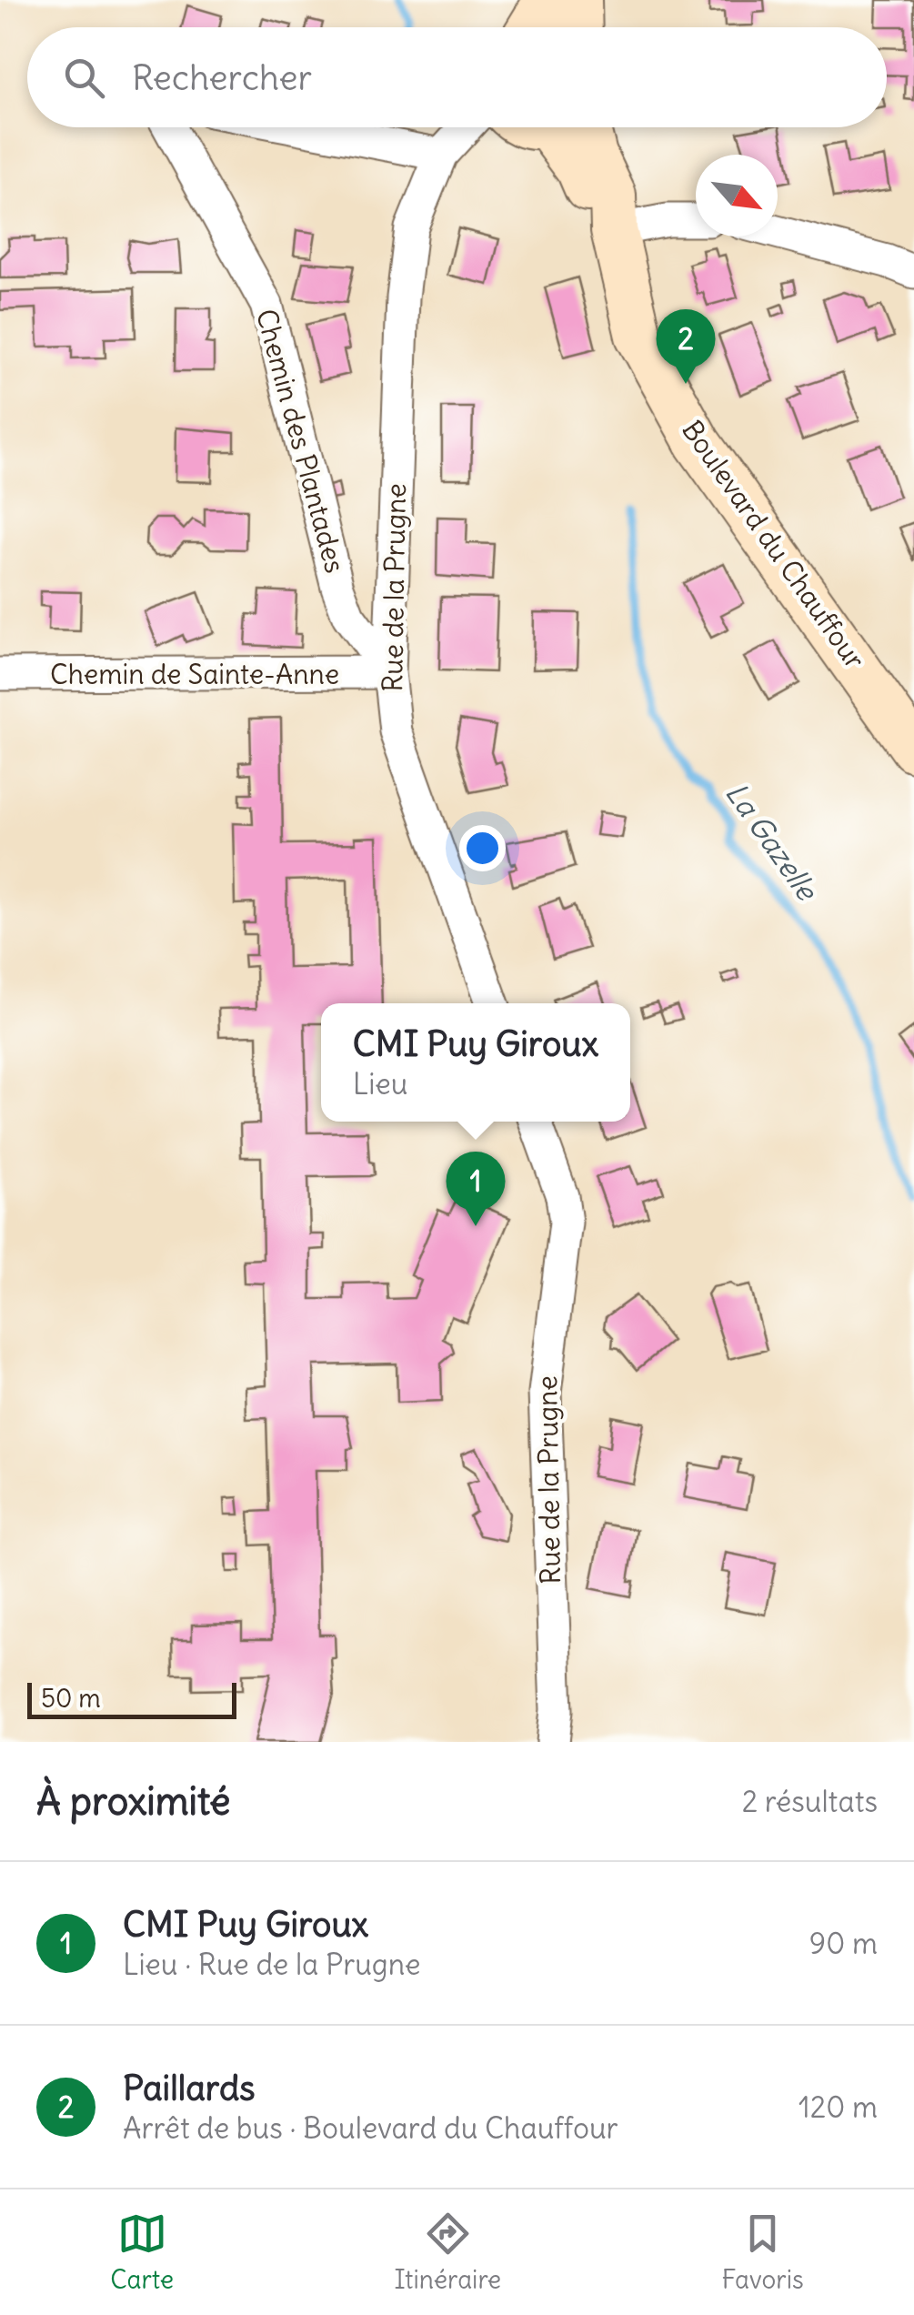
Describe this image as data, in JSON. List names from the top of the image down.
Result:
{
  "streets": {
    "main road": ["Boulevard du Chauffour"],
    "street": ["Chemin des Plantades", "Rue de la Prugne", "Chemin de Sainte-Anne"]
  },
  "crossings": [
    ["Chemin des Plantades", "Rue de la Prugne"],
    ["Chemin des Plantades", "Chemin de Sainte-Anne"],
    ["Rue de la Prugne", "Chemin de Sainte-Anne"]
  ],
  "water": ["La Gazelle"],
  "scale_bar": "50 m",
  "north": "bottom right",
  "page": {
    "search": "Rechercher",
    "pins": ["2", "1"],
    "popup": ["CMI Puy Giroux", "Lieu"],
    "scale": "50 m",
    "heading": ["À proximité", "2 résultats"],
    "list": [
      {
        "mark": "1",
        "name": "CMI Puy Giroux",
        "note": "Lieu · Rue de la Prugne",
        "value": "90 m"
      },
      {
        "mark": "2",
        "name": "Paillards",
        "note": "Arrêt de bus · Boulevard du Chauffour",
        "value": "120 m"
      }
    ],
    "nav": ["Carte", "Itinéraire", "Favoris"]
  }
}
